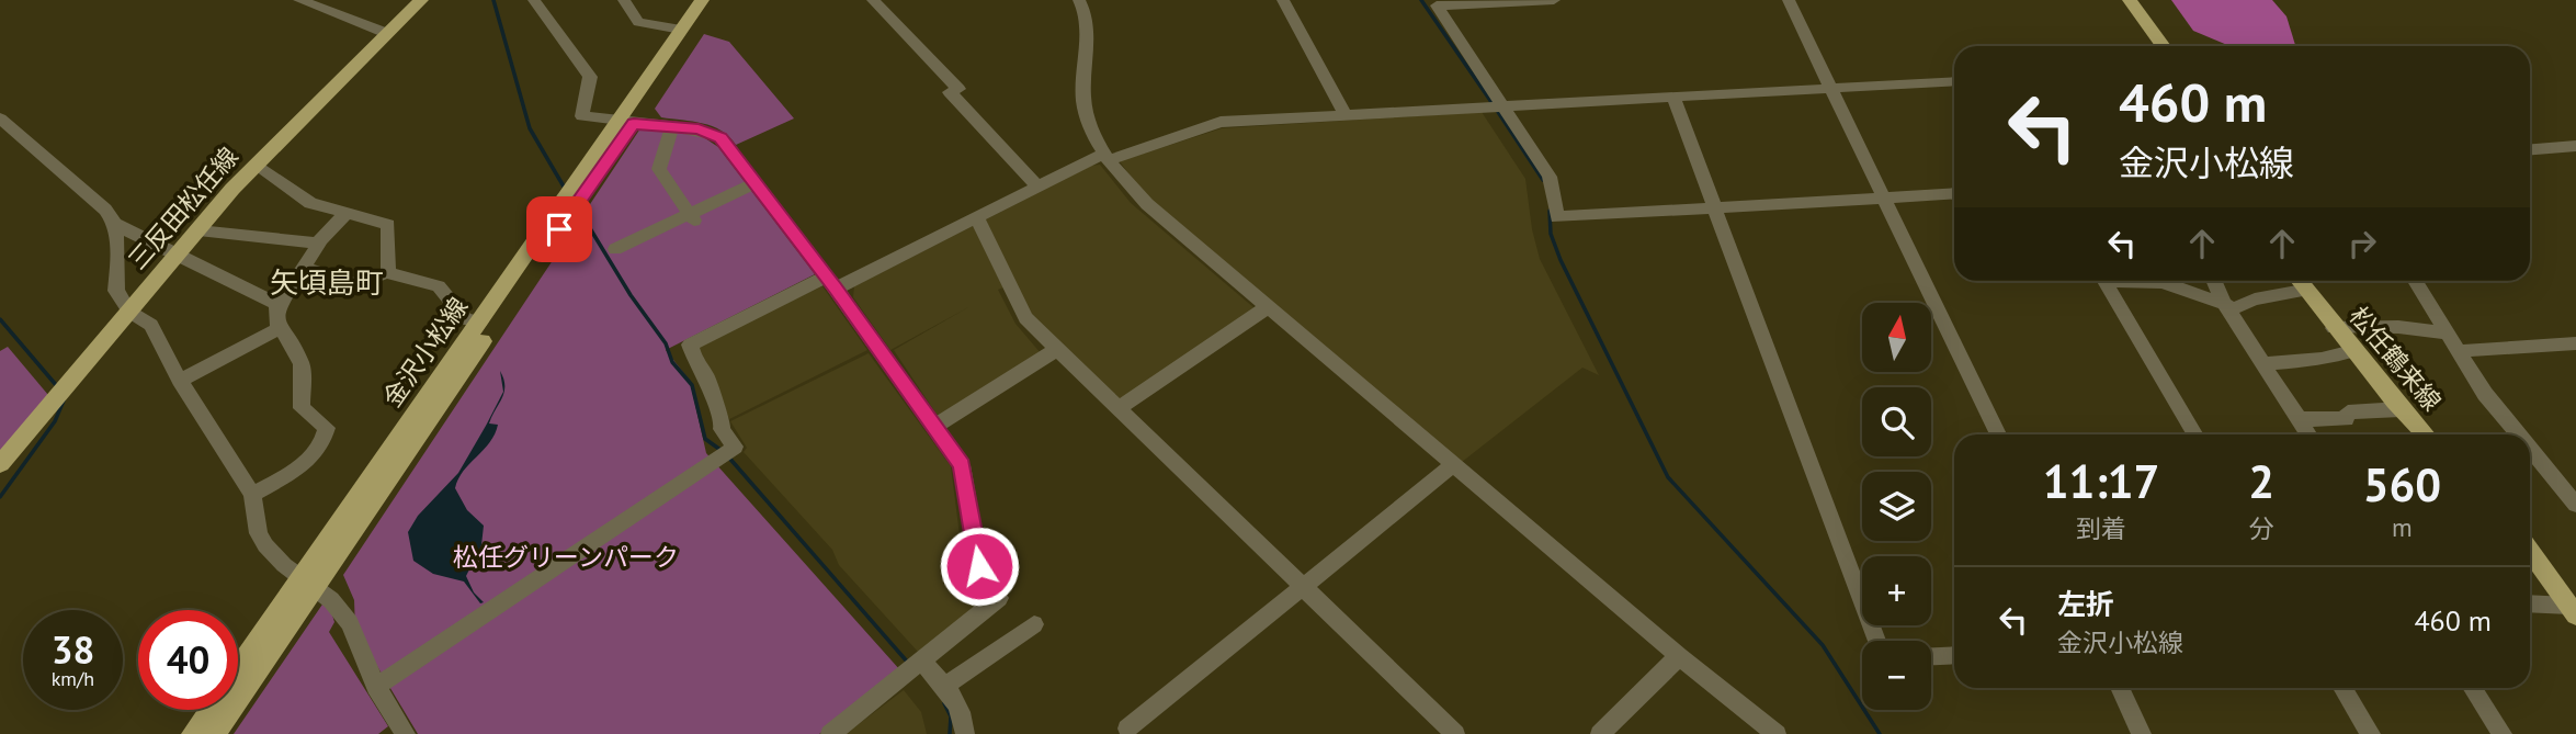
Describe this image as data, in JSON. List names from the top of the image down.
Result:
{
  "streets": {
    "main road": ["三反田松任線", "金沢小松線", "松任鶴来線"]
  },
  "districts": ["矢頃島町"],
  "parks": ["松任グリーンパーク"],
  "north": "top",
  "page": {
    "turn": ["460 m", "金沢小松線"],
    "map_buttons": ["+", "−"],
    "eta": [
      "11:17",
      "到着",
      "2",
      "分",
      "560",
      "m"
    ],
    "list": [
      {
        "name": "左折",
        "note": "金沢小松線",
        "value": "460 m"
      }
    ],
    "speed": "38 km/h",
    "limit": "40"
  }
}
